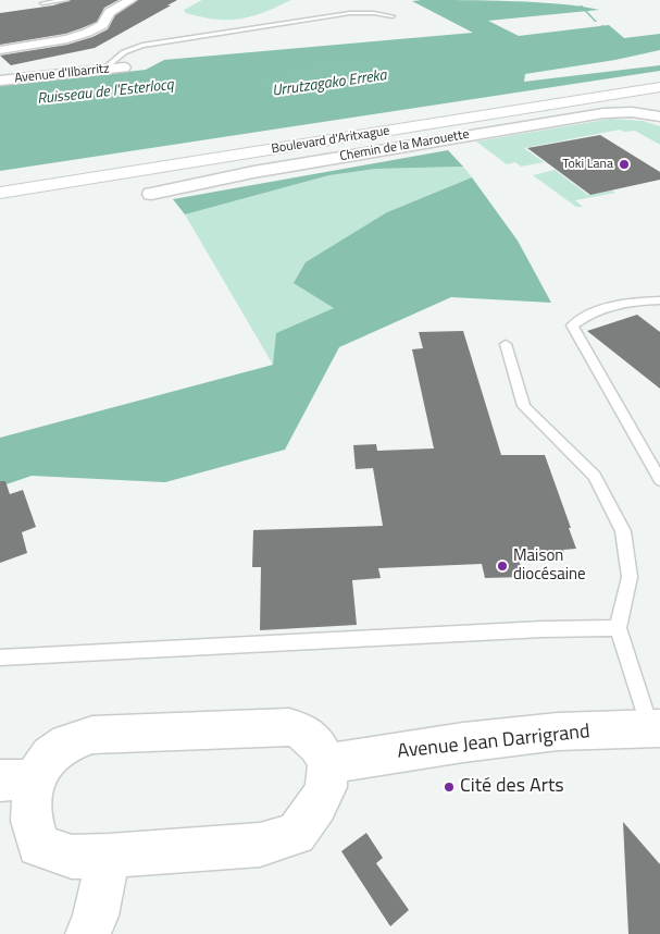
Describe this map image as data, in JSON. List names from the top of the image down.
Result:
{
  "streets": {
    "main road": ["Boulevard d'Aritxague"],
    "street": ["Avenue d'Ilbarritz", "Chemin de la Marouette", "Avenue Jean Darrigrand"]
  },
  "water": ["Urrutzagako Erreka", "Ruisseau de l'Esterlocq"],
  "places": ["Toki Lana", "Maison diocésaine", "Cité des Arts"]
}
